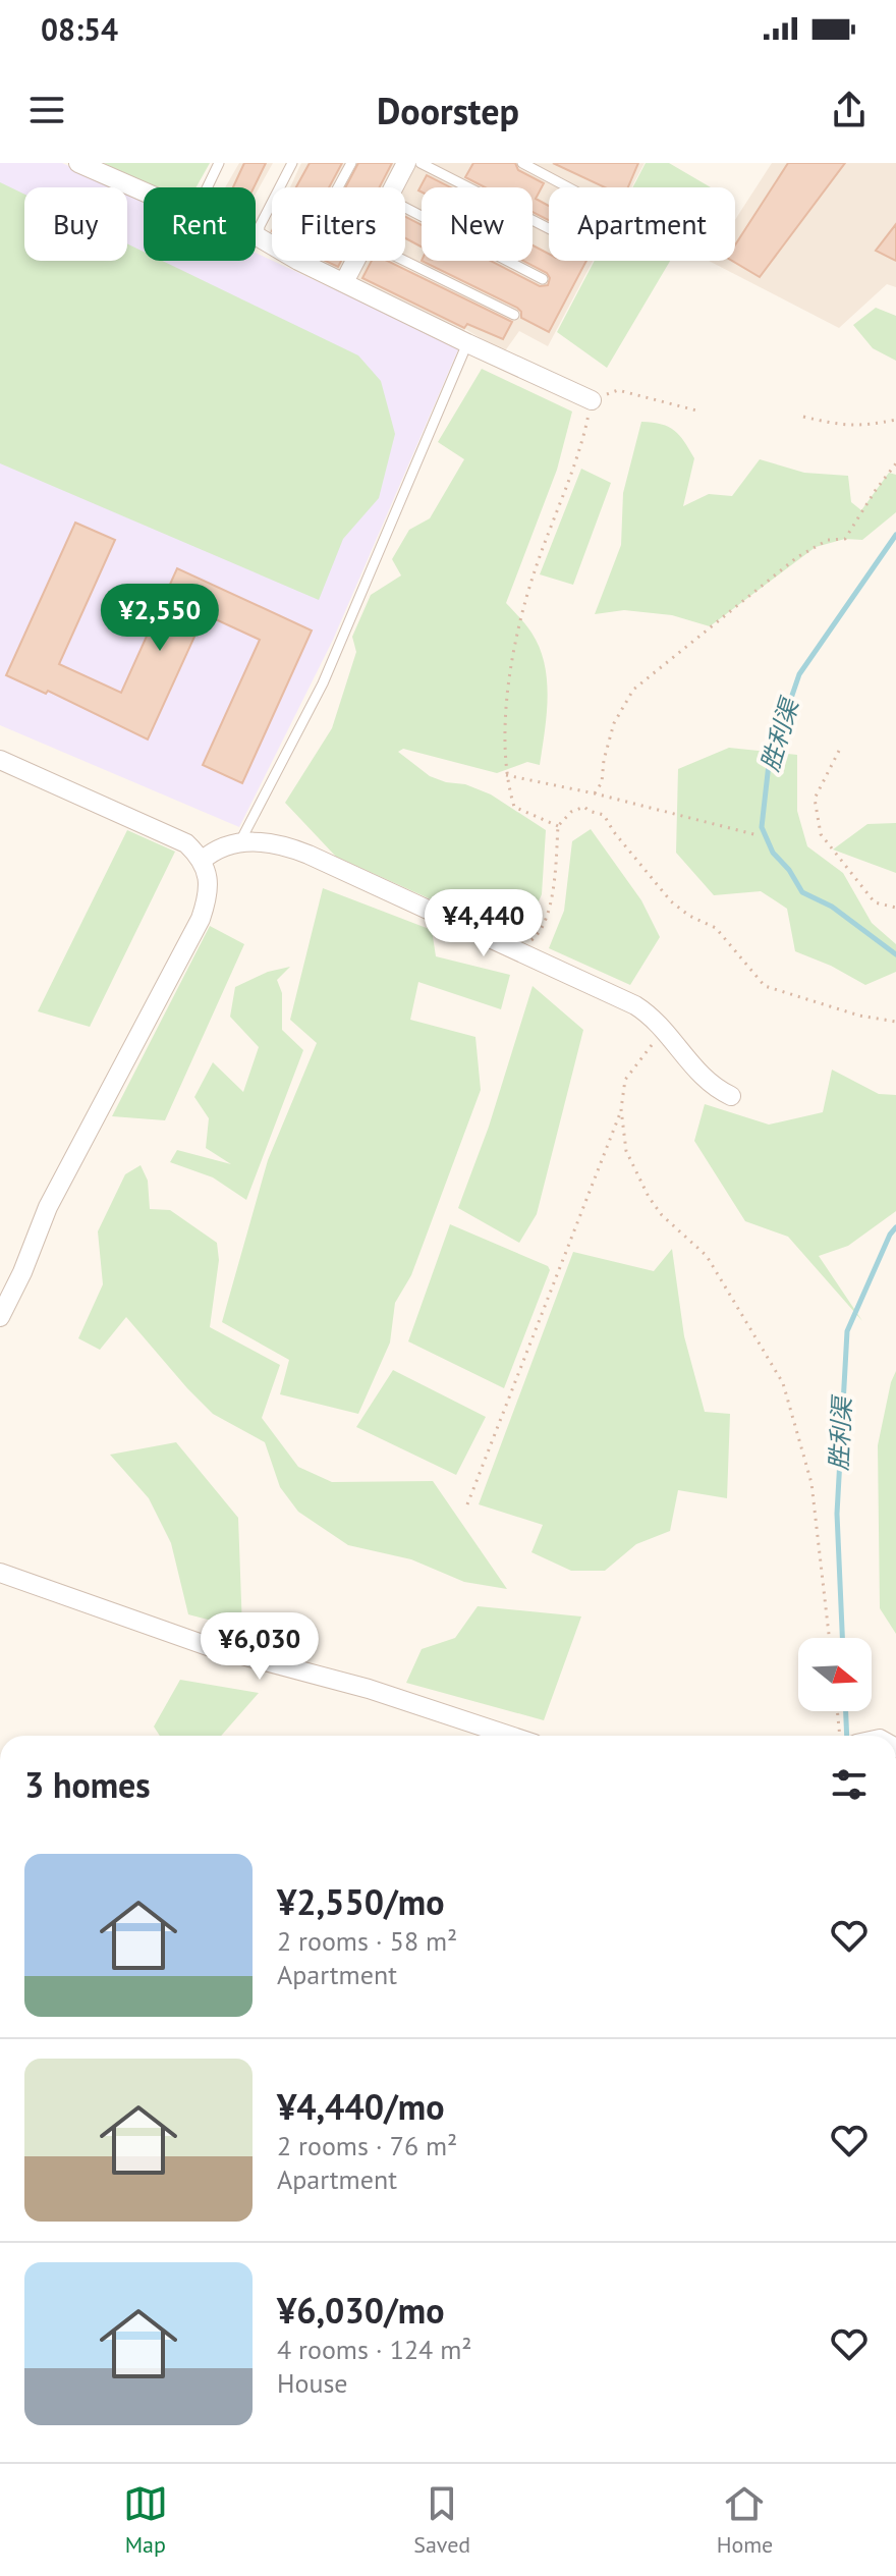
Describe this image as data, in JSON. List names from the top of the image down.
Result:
{
  "water": ["胜利渠"],
  "north": "right",
  "page": {
    "status": "08:54",
    "header": "Doorstep",
    "chip": [
      "Buy",
      "Rent",
      "Filters",
      "New",
      "Apartment"
    ],
    "price": ["¥2,550", "¥4,440", "¥6,030"],
    "heading": "3 homes",
    "list": [
      {
        "name": "¥2,550/mo",
        "note": "2 rooms · 58 m² · Apartment"
      },
      {
        "name": "¥4,440/mo",
        "note": "2 rooms · 76 m² · Apartment"
      },
      {
        "name": "¥6,030/mo",
        "note": "4 rooms · 124 m² · House"
      }
    ],
    "tabs": ["Map", "Saved", "Home"]
  }
}
